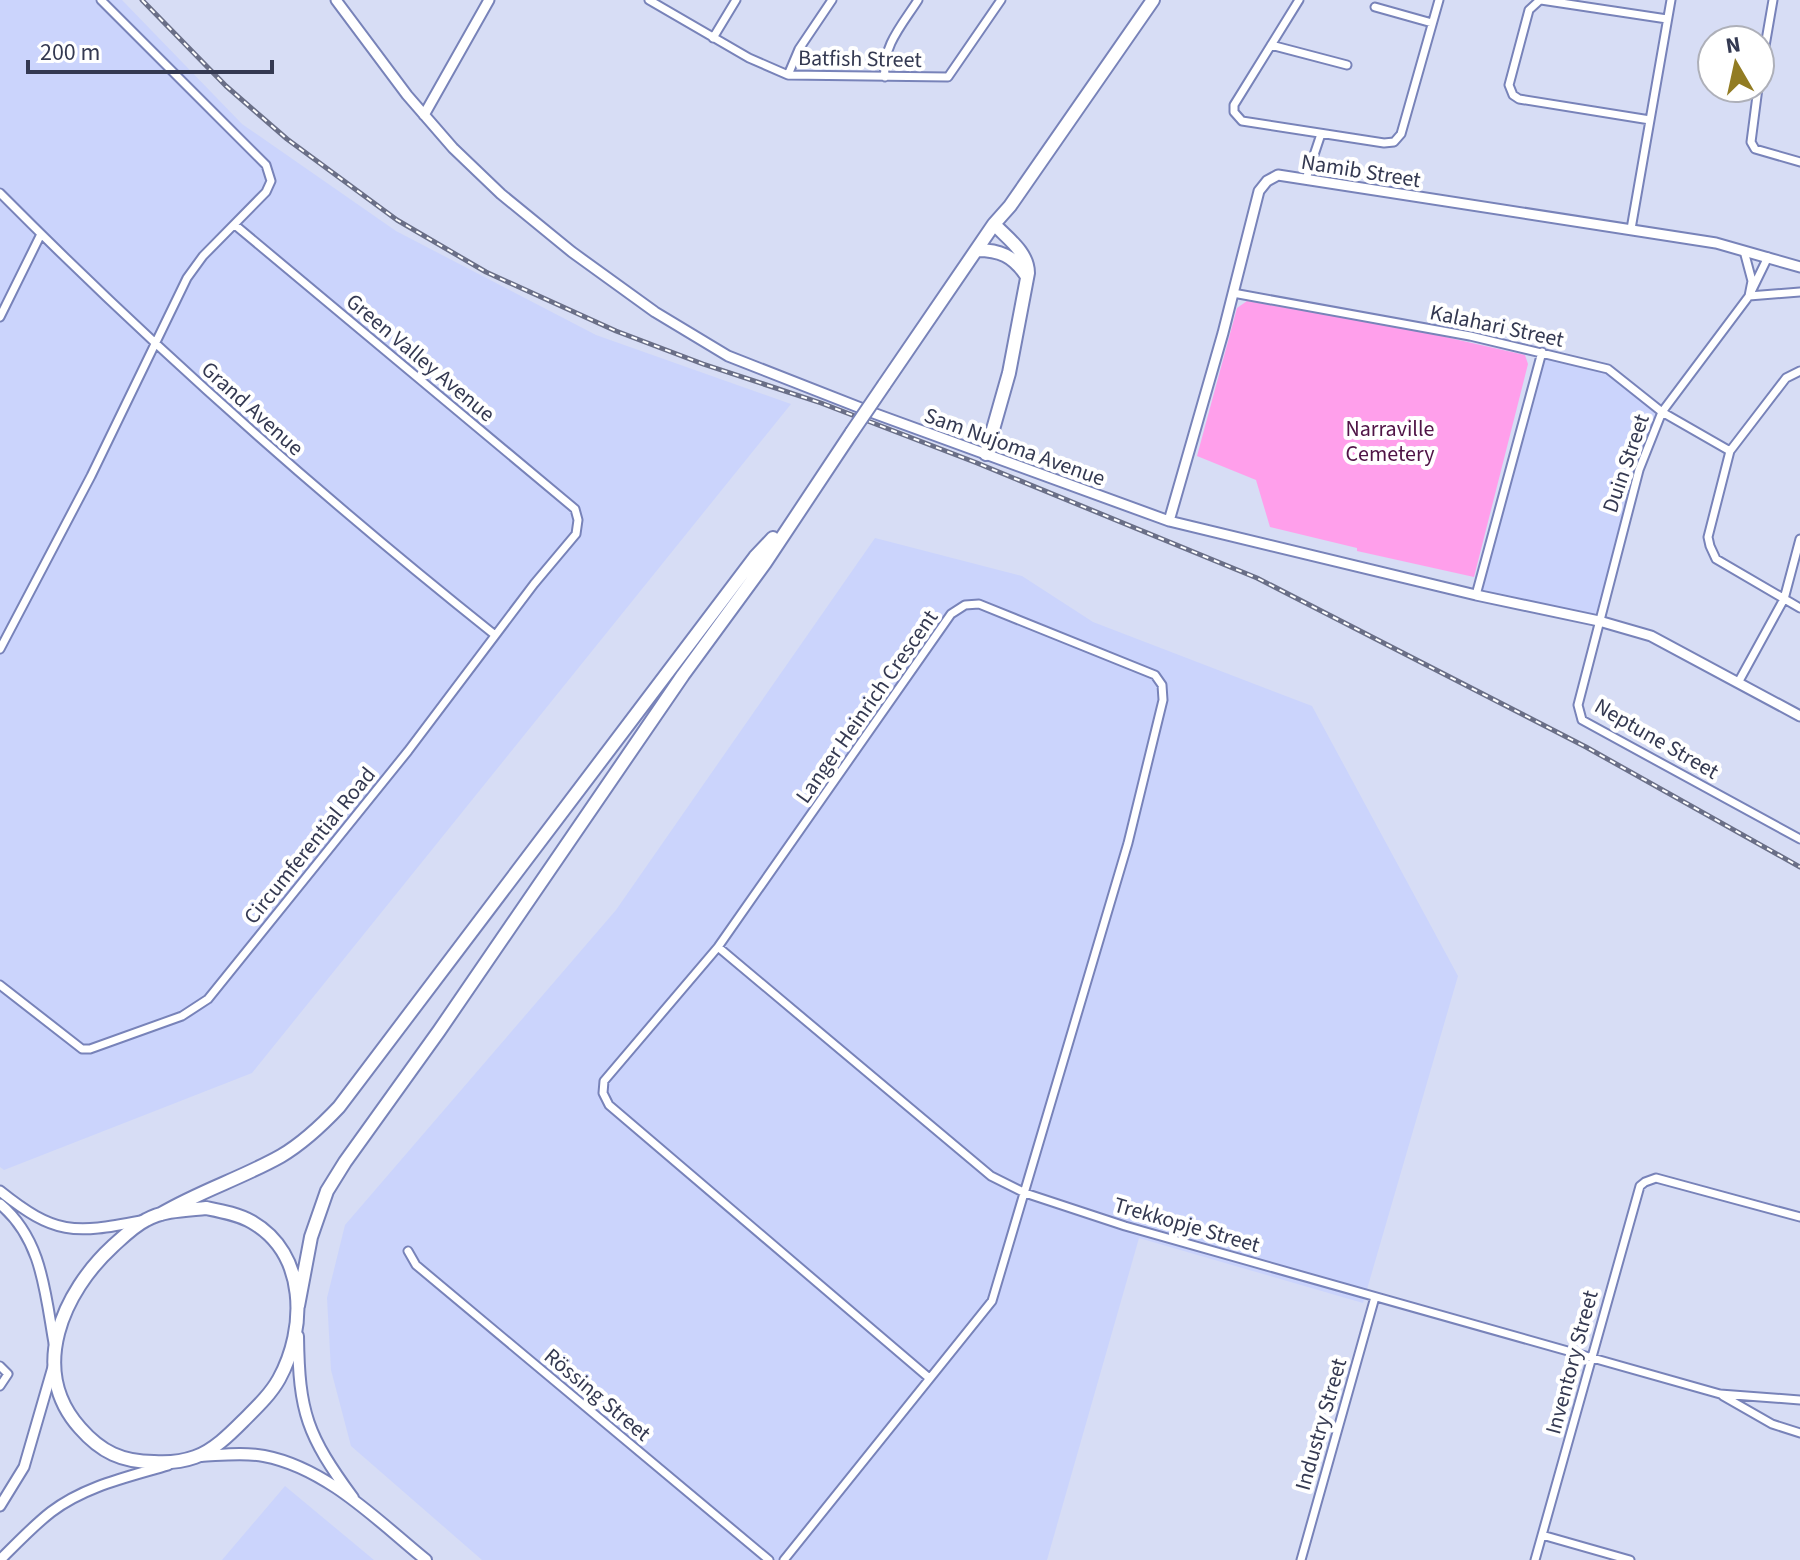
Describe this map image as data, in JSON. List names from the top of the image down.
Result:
{
  "streets": {
    "street": [
      "Batfish Street",
      "Namib Street",
      "Kalahari Street",
      "Green Valley Avenue",
      "Grand Avenue",
      "Sam Nujoma Avenue",
      "Duin Street",
      "Langer Heinrich Crescent",
      "Neptune Street",
      "Circumferential Road",
      "Trekkopje Street",
      "Inventory Street",
      "Rössing Street",
      "Industry Street"
    ]
  },
  "crossings": [
    ["Namib Street", "Kalahari Street"],
    ["Namib Street", "Sam Nujoma Avenue"],
    ["Namib Street", "Duin Street"],
    ["Kalahari Street", "Duin Street"],
    ["Green Valley Avenue", "Circumferential Road"],
    ["Grand Avenue", "Circumferential Road"],
    ["Sam Nujoma Avenue", "Duin Street"],
    ["Sam Nujoma Avenue", "Neptune Street"],
    ["Duin Street", "Neptune Street"],
    ["Langer Heinrich Crescent", "Trekkopje Street"],
    ["Trekkopje Street", "Inventory Street"],
    ["Trekkopje Street", "Industry Street"]
  ],
  "parks": ["Narraville Cemetery"],
  "scale_bar": "200 m",
  "north": "top"
}
